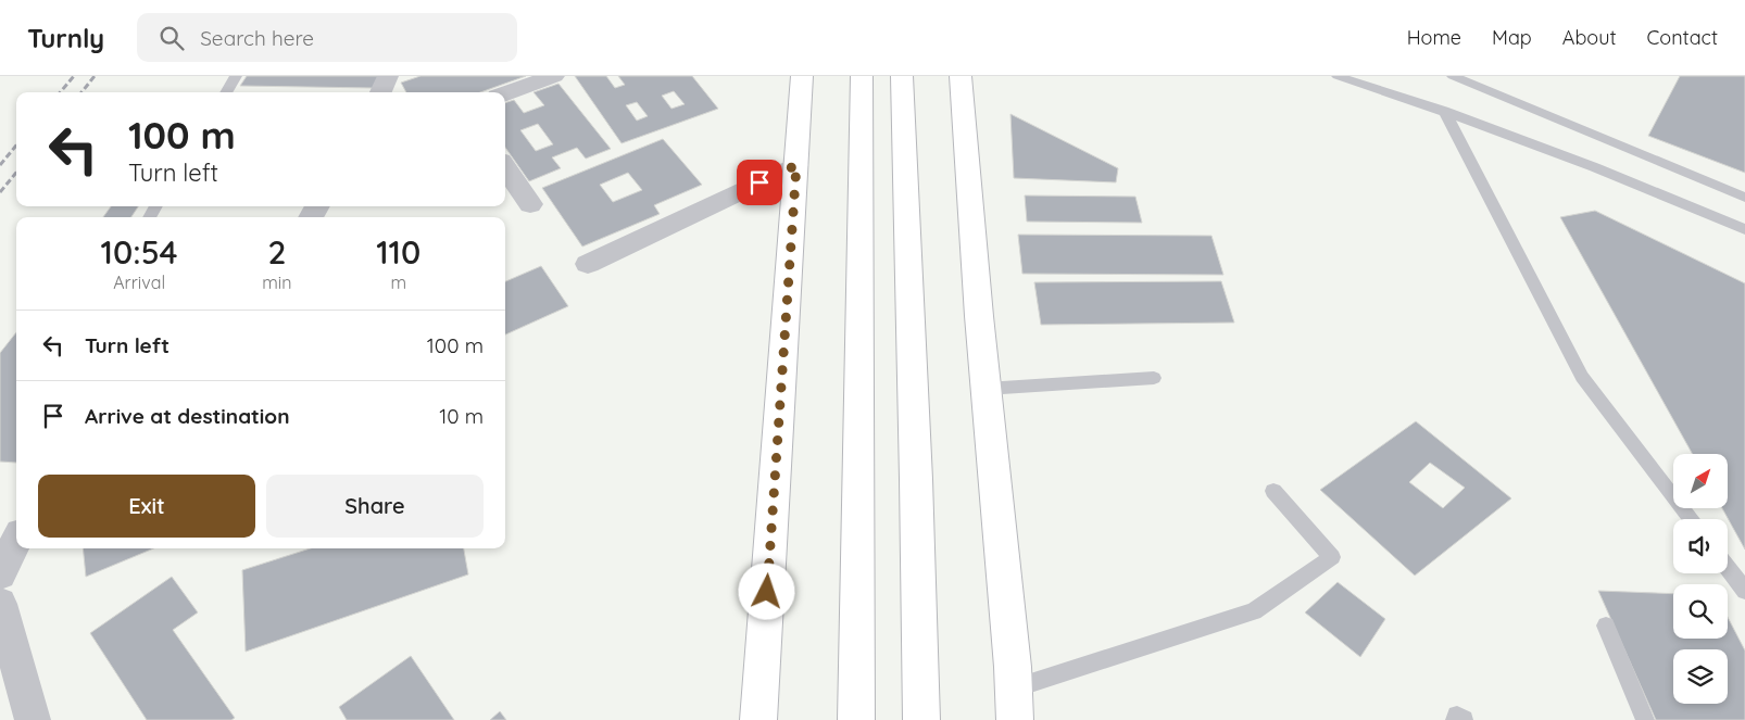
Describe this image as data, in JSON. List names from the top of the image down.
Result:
{
  "north": "top right",
  "page": {
    "header": "Turnly",
    "search": "Search here",
    "nav": [
      "Home",
      "Map",
      "About",
      "Contact"
    ],
    "turn": ["100 m", "Turn left"],
    "eta": [
      "10:54",
      "Arrival",
      "2",
      "min",
      "110",
      "m"
    ],
    "list": [
      {
        "name": "Turn left",
        "value": "100 m"
      },
      {
        "name": "Arrive at destination",
        "value": "10 m"
      }
    ],
    "buttons": ["Exit", "Share"]
  }
}
